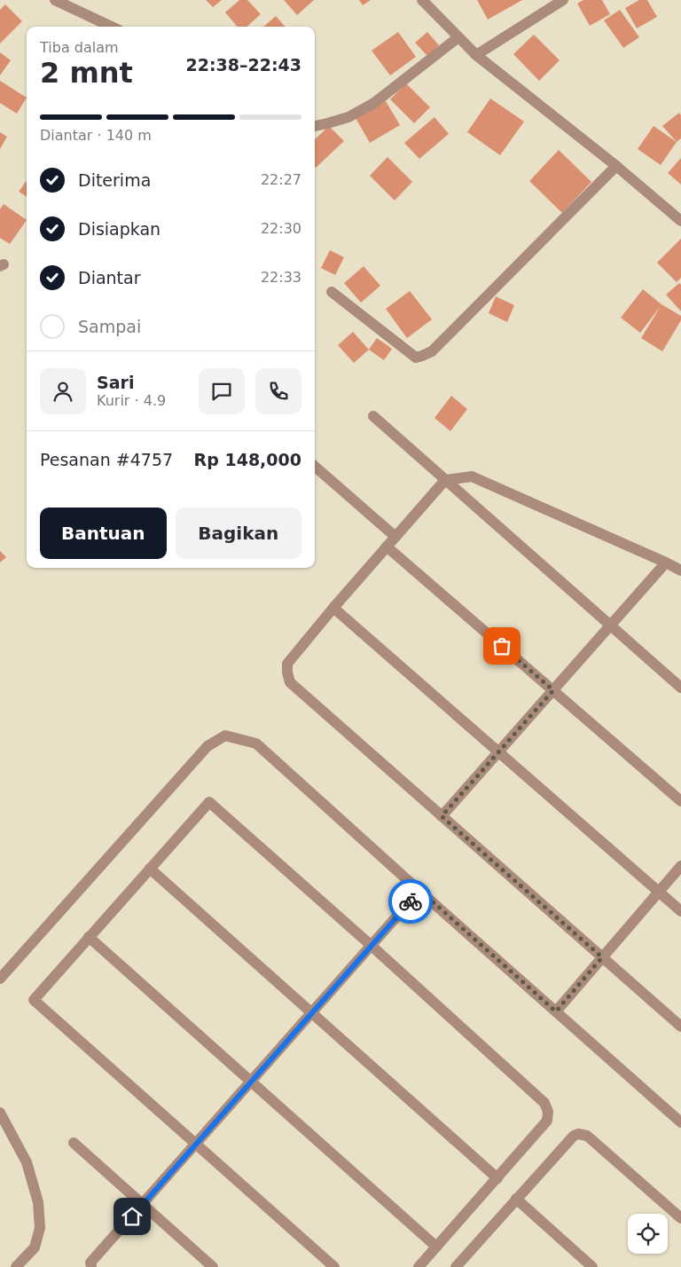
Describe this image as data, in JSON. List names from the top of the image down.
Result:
{
  "page": {
    "heading": ["2 mnt", "Tiba dalam", "22:38–22:43"],
    "panel": [
      "Sari",
      "Kurir · 4.9",
      "Pesanan #4757",
      "Rp 148,000"
    ],
    "bar": "Diantar · 140 m",
    "list": [
      ["Diterima", "22:27"],
      ["Disiapkan", "22:30"],
      ["Diantar", "22:33"],
      "Sampai"
    ],
    "buttons": ["Bantuan", "Bagikan"]
  }
}
